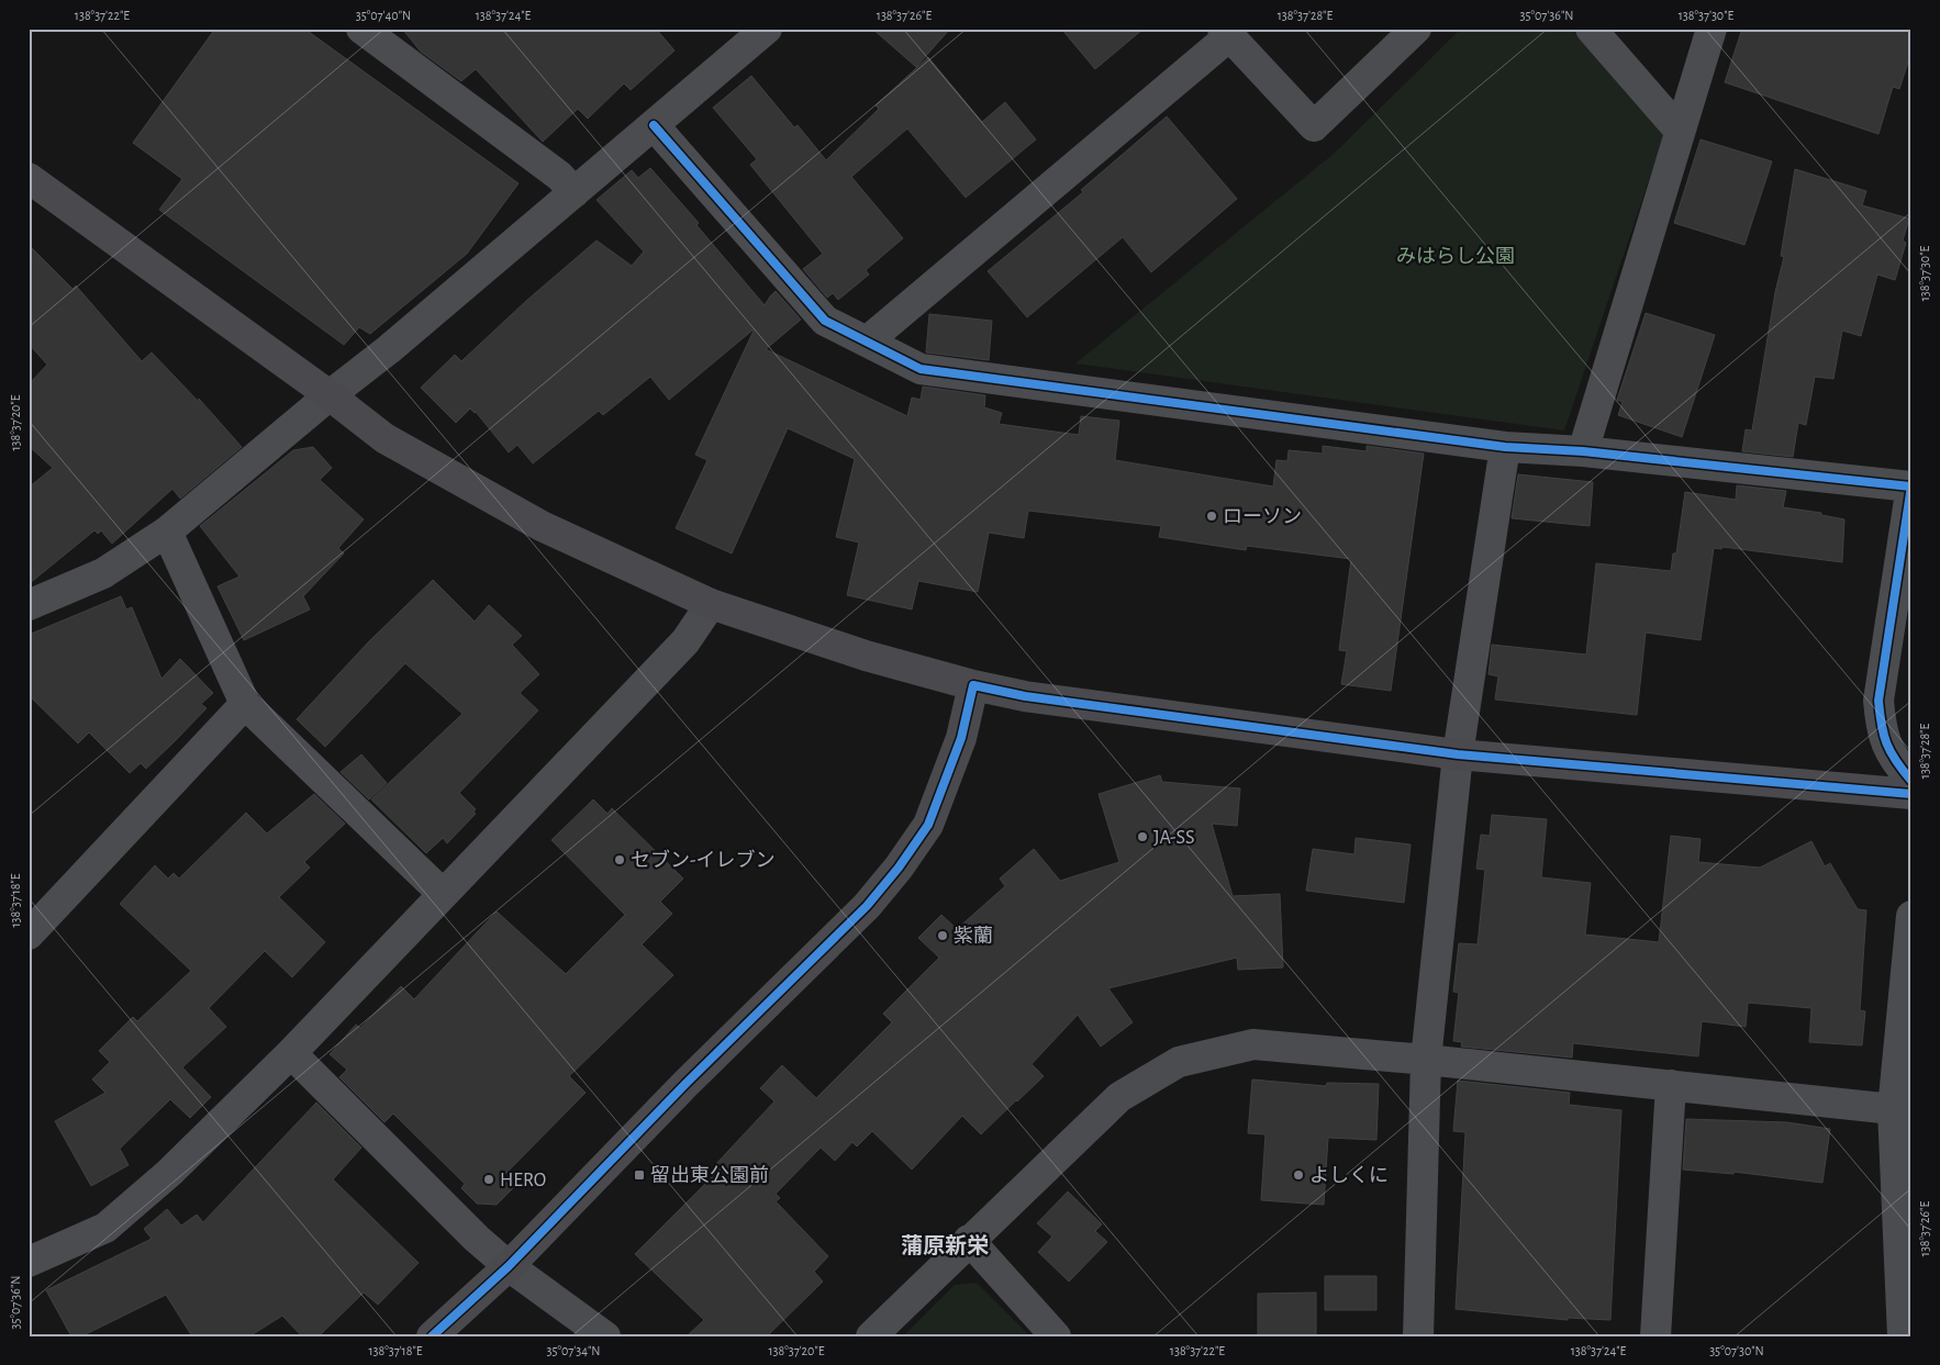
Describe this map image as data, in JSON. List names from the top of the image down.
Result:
{
  "districts": ["蒲原新栄"],
  "parks": ["みはらし公園"],
  "places": {
    "other": [
      "ローソン",
      "JA-SS",
      "セブン-イレブン",
      "紫蘭",
      "よしくに",
      "HERO"
    ],
    "transit": ["留出東公園前"]
  },
  "coordinates": [
    "138°37'22\"E",
    "35°07'40\"N",
    "138°37'24\"E",
    "138°37'26\"E",
    "138°37'28\"E",
    "35°07'36\"N",
    "138°37'30\"E",
    "138°37'20\"E",
    "138°37'18\"E",
    "35°07'34\"N",
    "35°07'30\"N"
  ]
}
